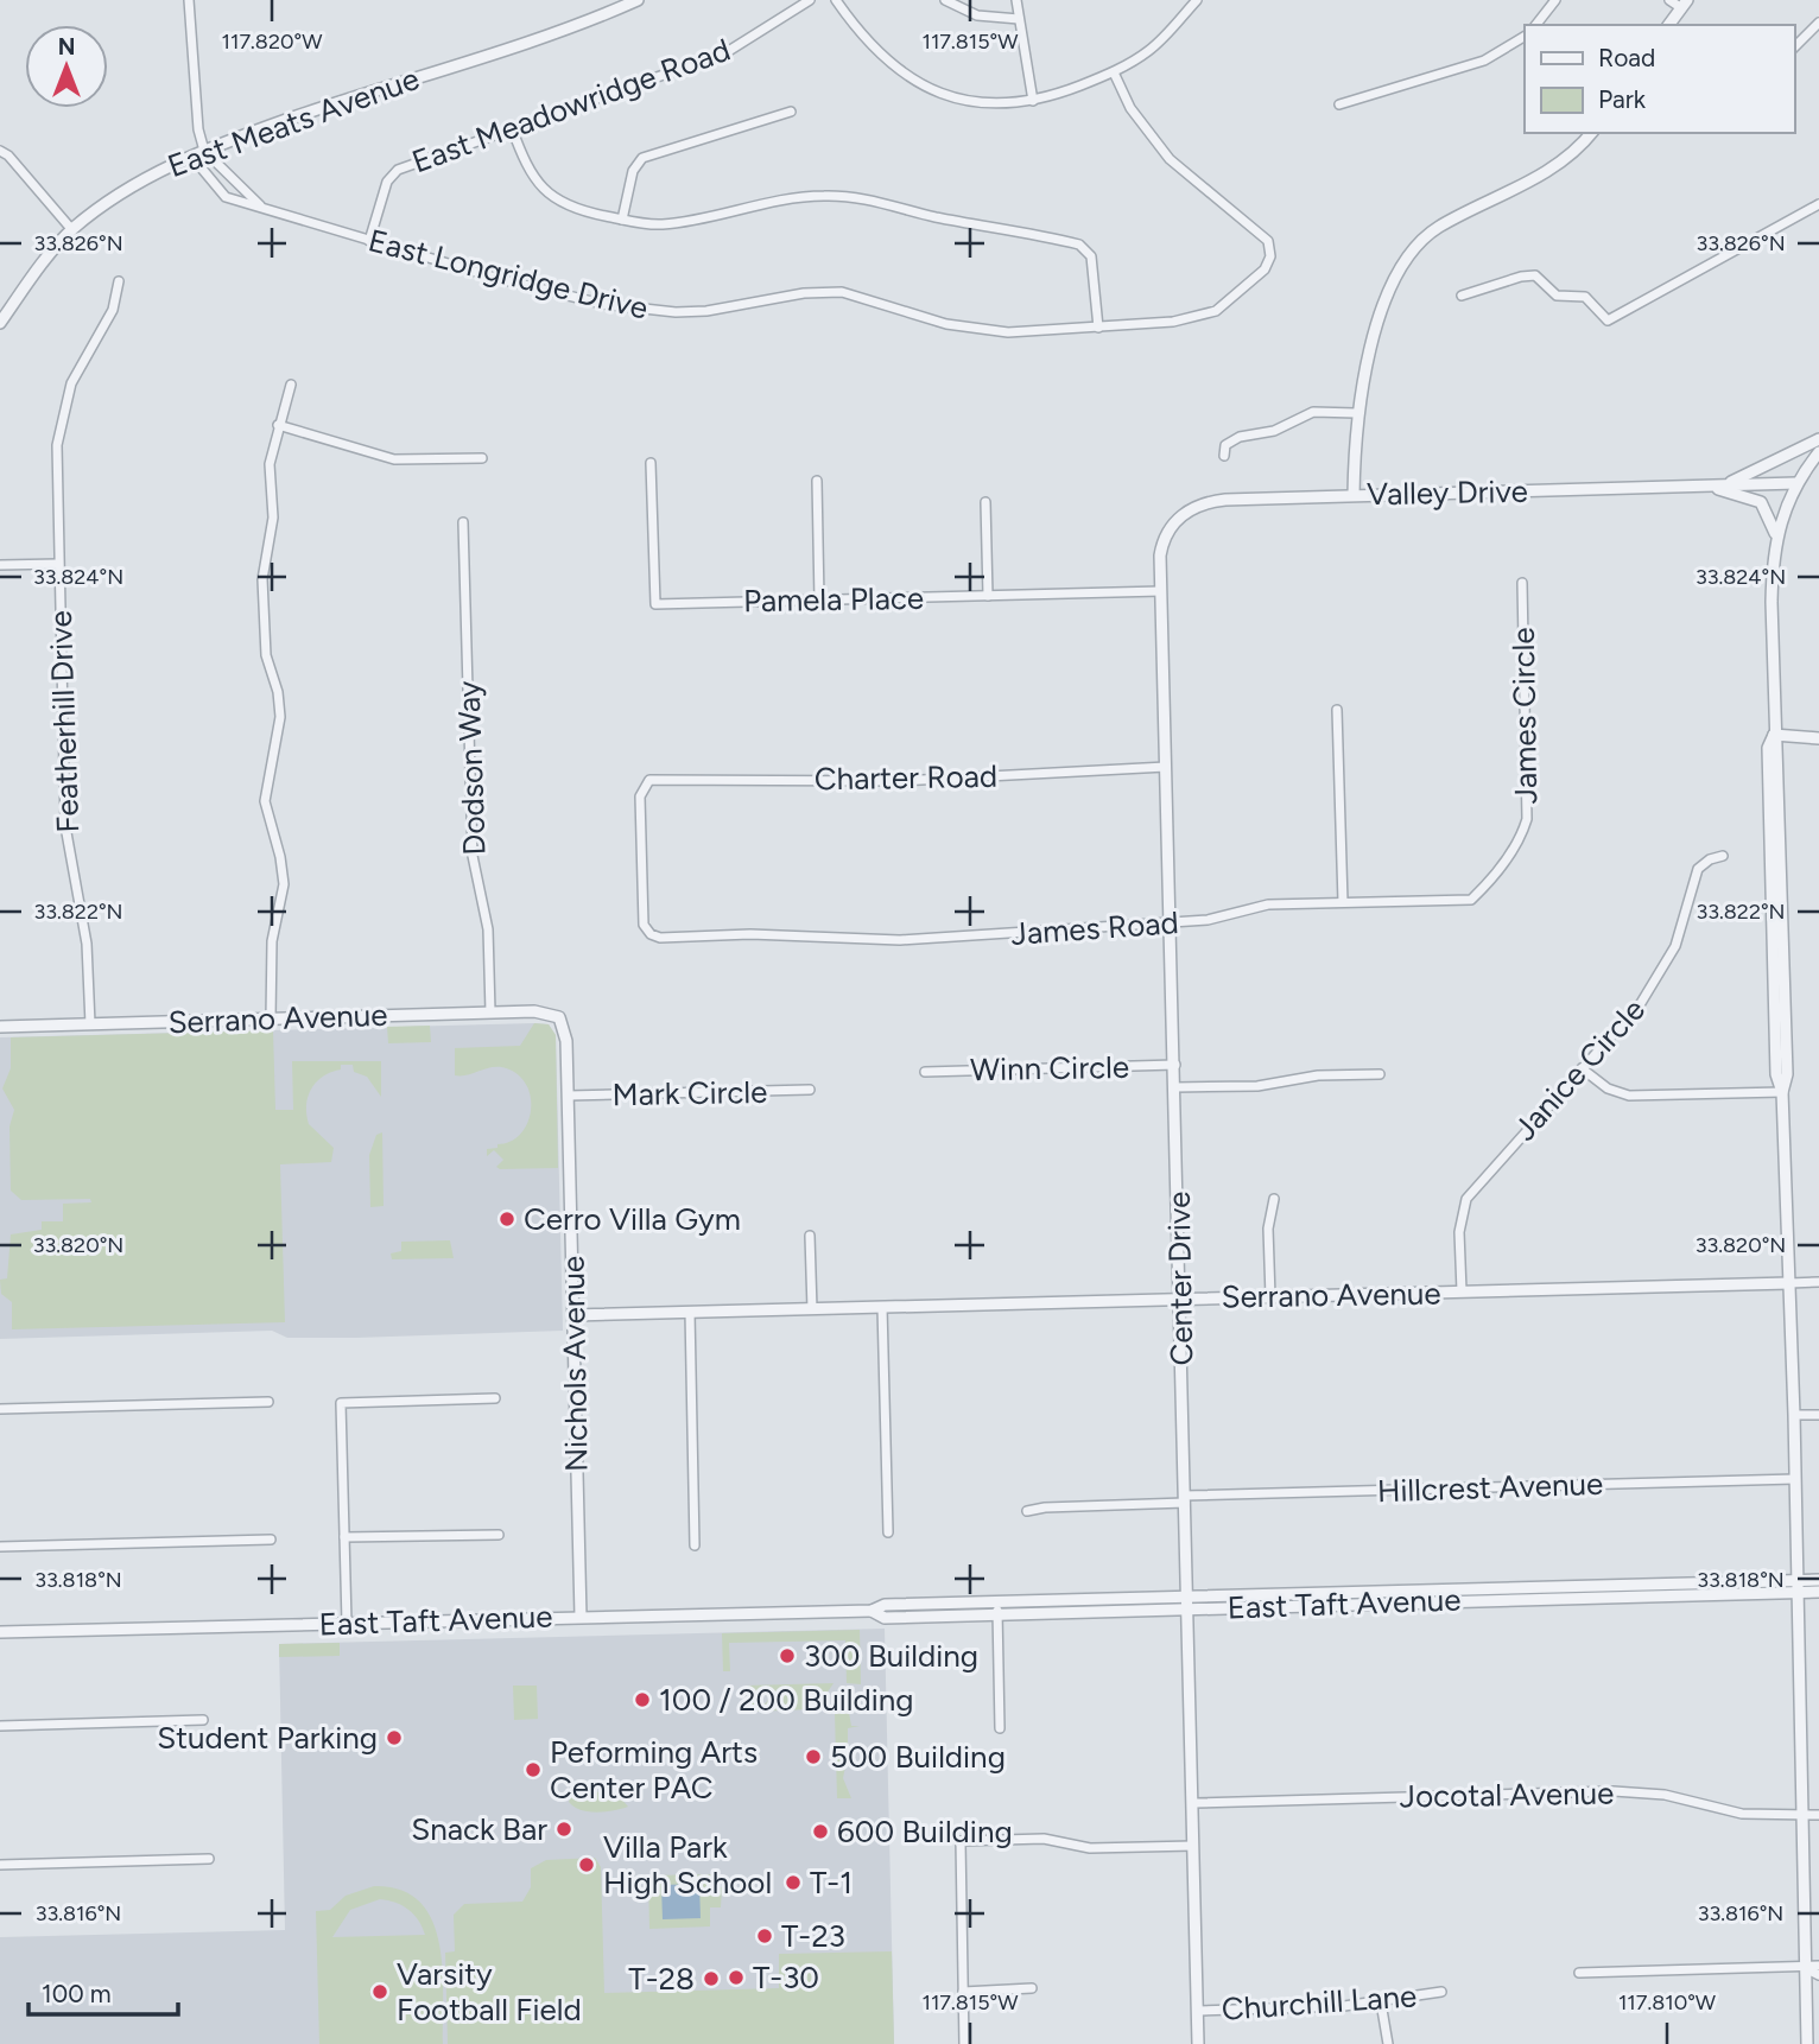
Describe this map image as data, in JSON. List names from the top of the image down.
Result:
{
  "streets": {
    "street": [
      "East Meadowridge Road",
      "East Meats Avenue",
      "East Longridge Drive",
      "Valley Drive",
      "Pamela Place",
      "James Circle",
      "Featherhill Drive",
      "Dodson Way",
      "Charter Road",
      "James Road",
      "Serrano Avenue",
      "Winn Circle",
      "Janice Circle",
      "Mark Circle",
      "Center Drive",
      "Nichols Avenue",
      "Hillcrest Avenue",
      "East Taft Avenue",
      "Jocotal Avenue",
      "Churchill Lane"
    ]
  },
  "crossings": [
    ["East Meadowridge Road", "East Longridge Drive"],
    ["East Meats Avenue", "East Longridge Drive"],
    ["Valley Drive", "Center Drive"],
    ["Pamela Place", "Center Drive"],
    ["James Circle", "James Road"],
    ["Featherhill Drive", "Serrano Avenue"],
    ["Dodson Way", "Serrano Avenue"],
    ["Charter Road", "James Road"],
    ["Charter Road", "Center Drive"],
    ["James Road", "Center Drive"],
    ["Serrano Avenue", "Janice Circle"],
    ["Serrano Avenue", "Center Drive"],
    ["Serrano Avenue", "Nichols Avenue"],
    ["Winn Circle", "Center Drive"],
    ["Mark Circle", "Nichols Avenue"],
    ["Center Drive", "Hillcrest Avenue"],
    ["Center Drive", "East Taft Avenue"],
    ["Center Drive", "Jocotal Avenue"],
    ["Center Drive", "Churchill Lane"],
    ["Nichols Avenue", "East Taft Avenue"]
  ],
  "places": [
    "Cerro Villa Gym",
    "300 Building",
    "100 / 200 Building",
    "Student Parking",
    "500 Building",
    "Peforming Arts Center PAC",
    "Snack Bar",
    "600 Building",
    "Villa Park High School",
    "T-1",
    "T-23",
    "T-30",
    "T-28",
    "Varsity Football Field"
  ],
  "legend": ["Road", "Park"],
  "scale_bar": "100 m",
  "north": "top",
  "coordinates": [
    "117.820°W",
    "117.815°W",
    "33.826°N",
    "33.824°N",
    "33.822°N",
    "33.820°N",
    "33.818°N",
    "33.816°N",
    "117.810°W"
  ]
}
